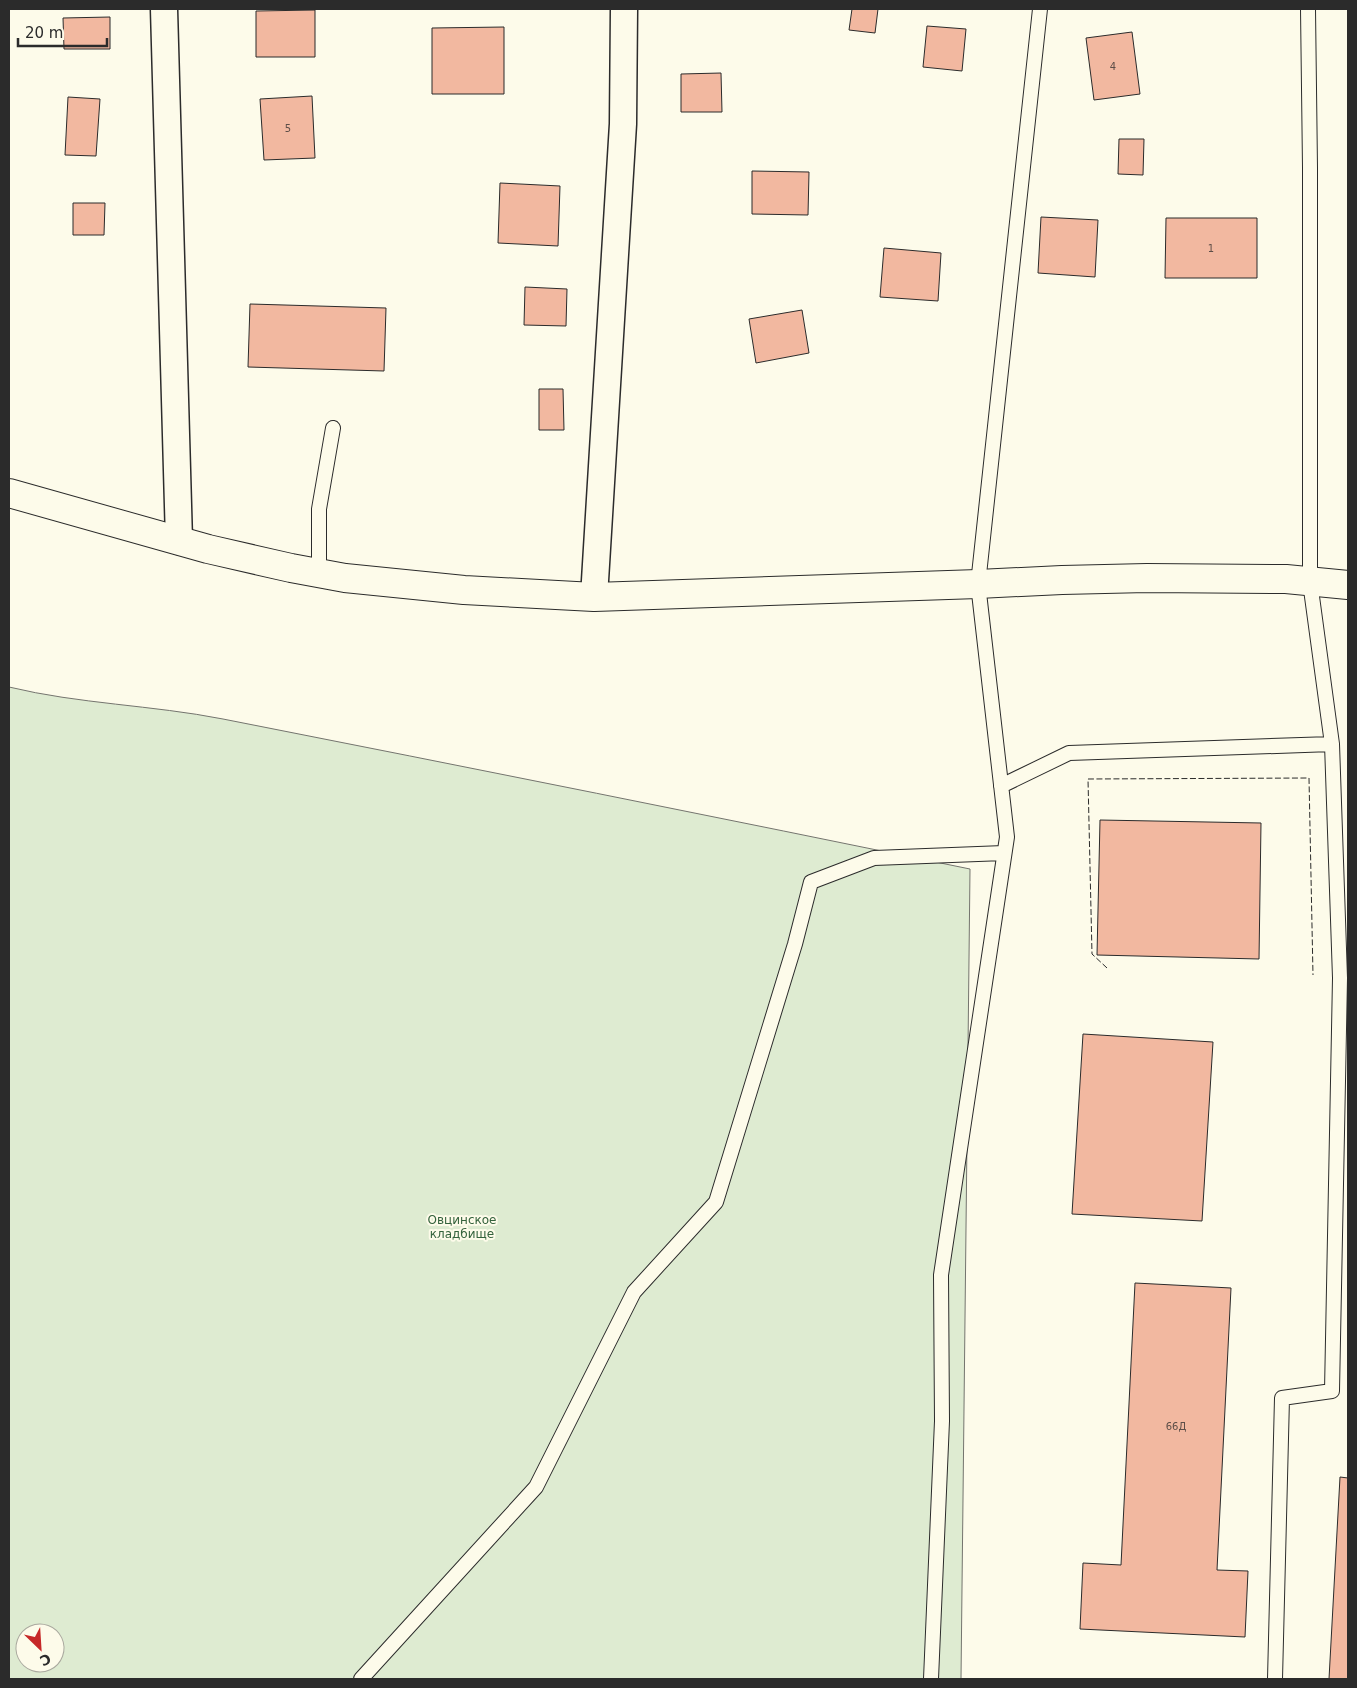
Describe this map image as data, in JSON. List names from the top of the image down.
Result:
{
  "parks": ["Овцинское кладбище"],
  "house_numbers": [
    "4",
    "5",
    "1",
    "66Д"
  ],
  "scale_bar": "20 m",
  "north": "bottom right"
}
